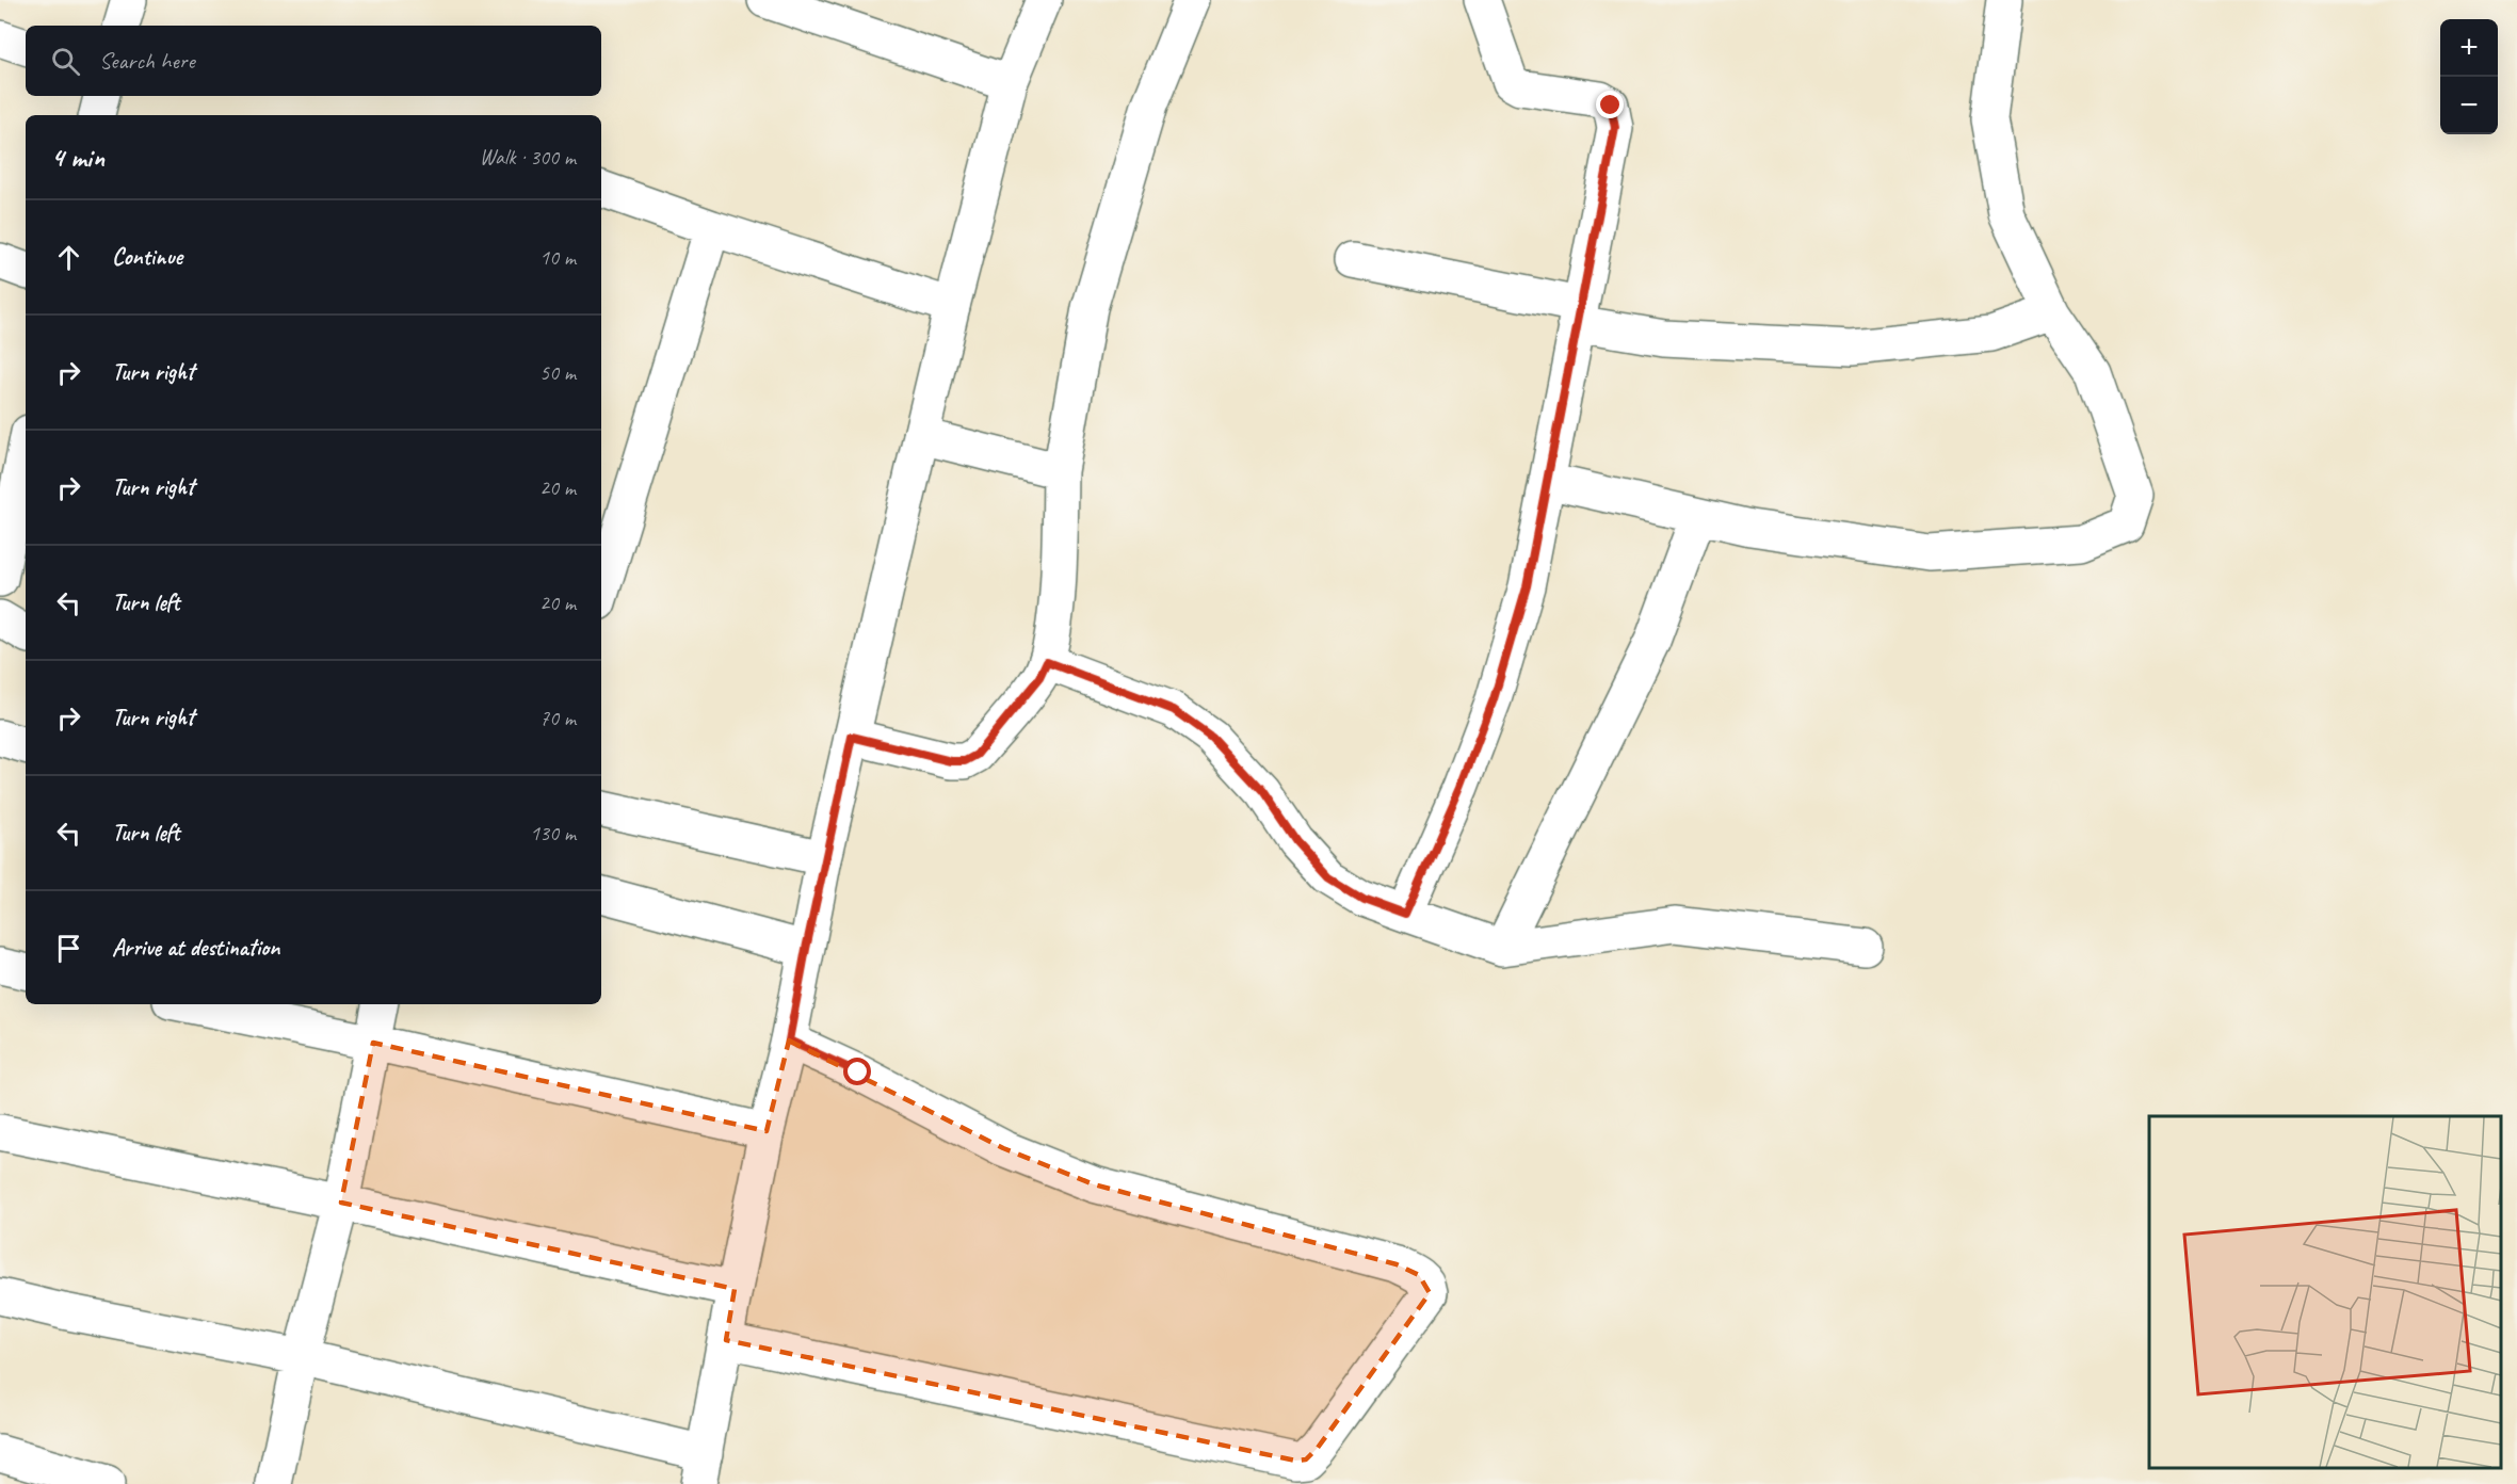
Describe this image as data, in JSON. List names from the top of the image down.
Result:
{
  "page": {
    "map_buttons": ["+", "−"],
    "search": "Search here",
    "heading": ["4 min", "Walk · 300 m"],
    "list": [
      ["Continue", "10 m"],
      ["Turn right", "50 m"],
      ["Turn right", "20 m"],
      ["Turn left", "20 m"],
      ["Turn right", "70 m"],
      ["Turn left", "130 m"],
      "Arrive at destination"
    ]
  }
}
